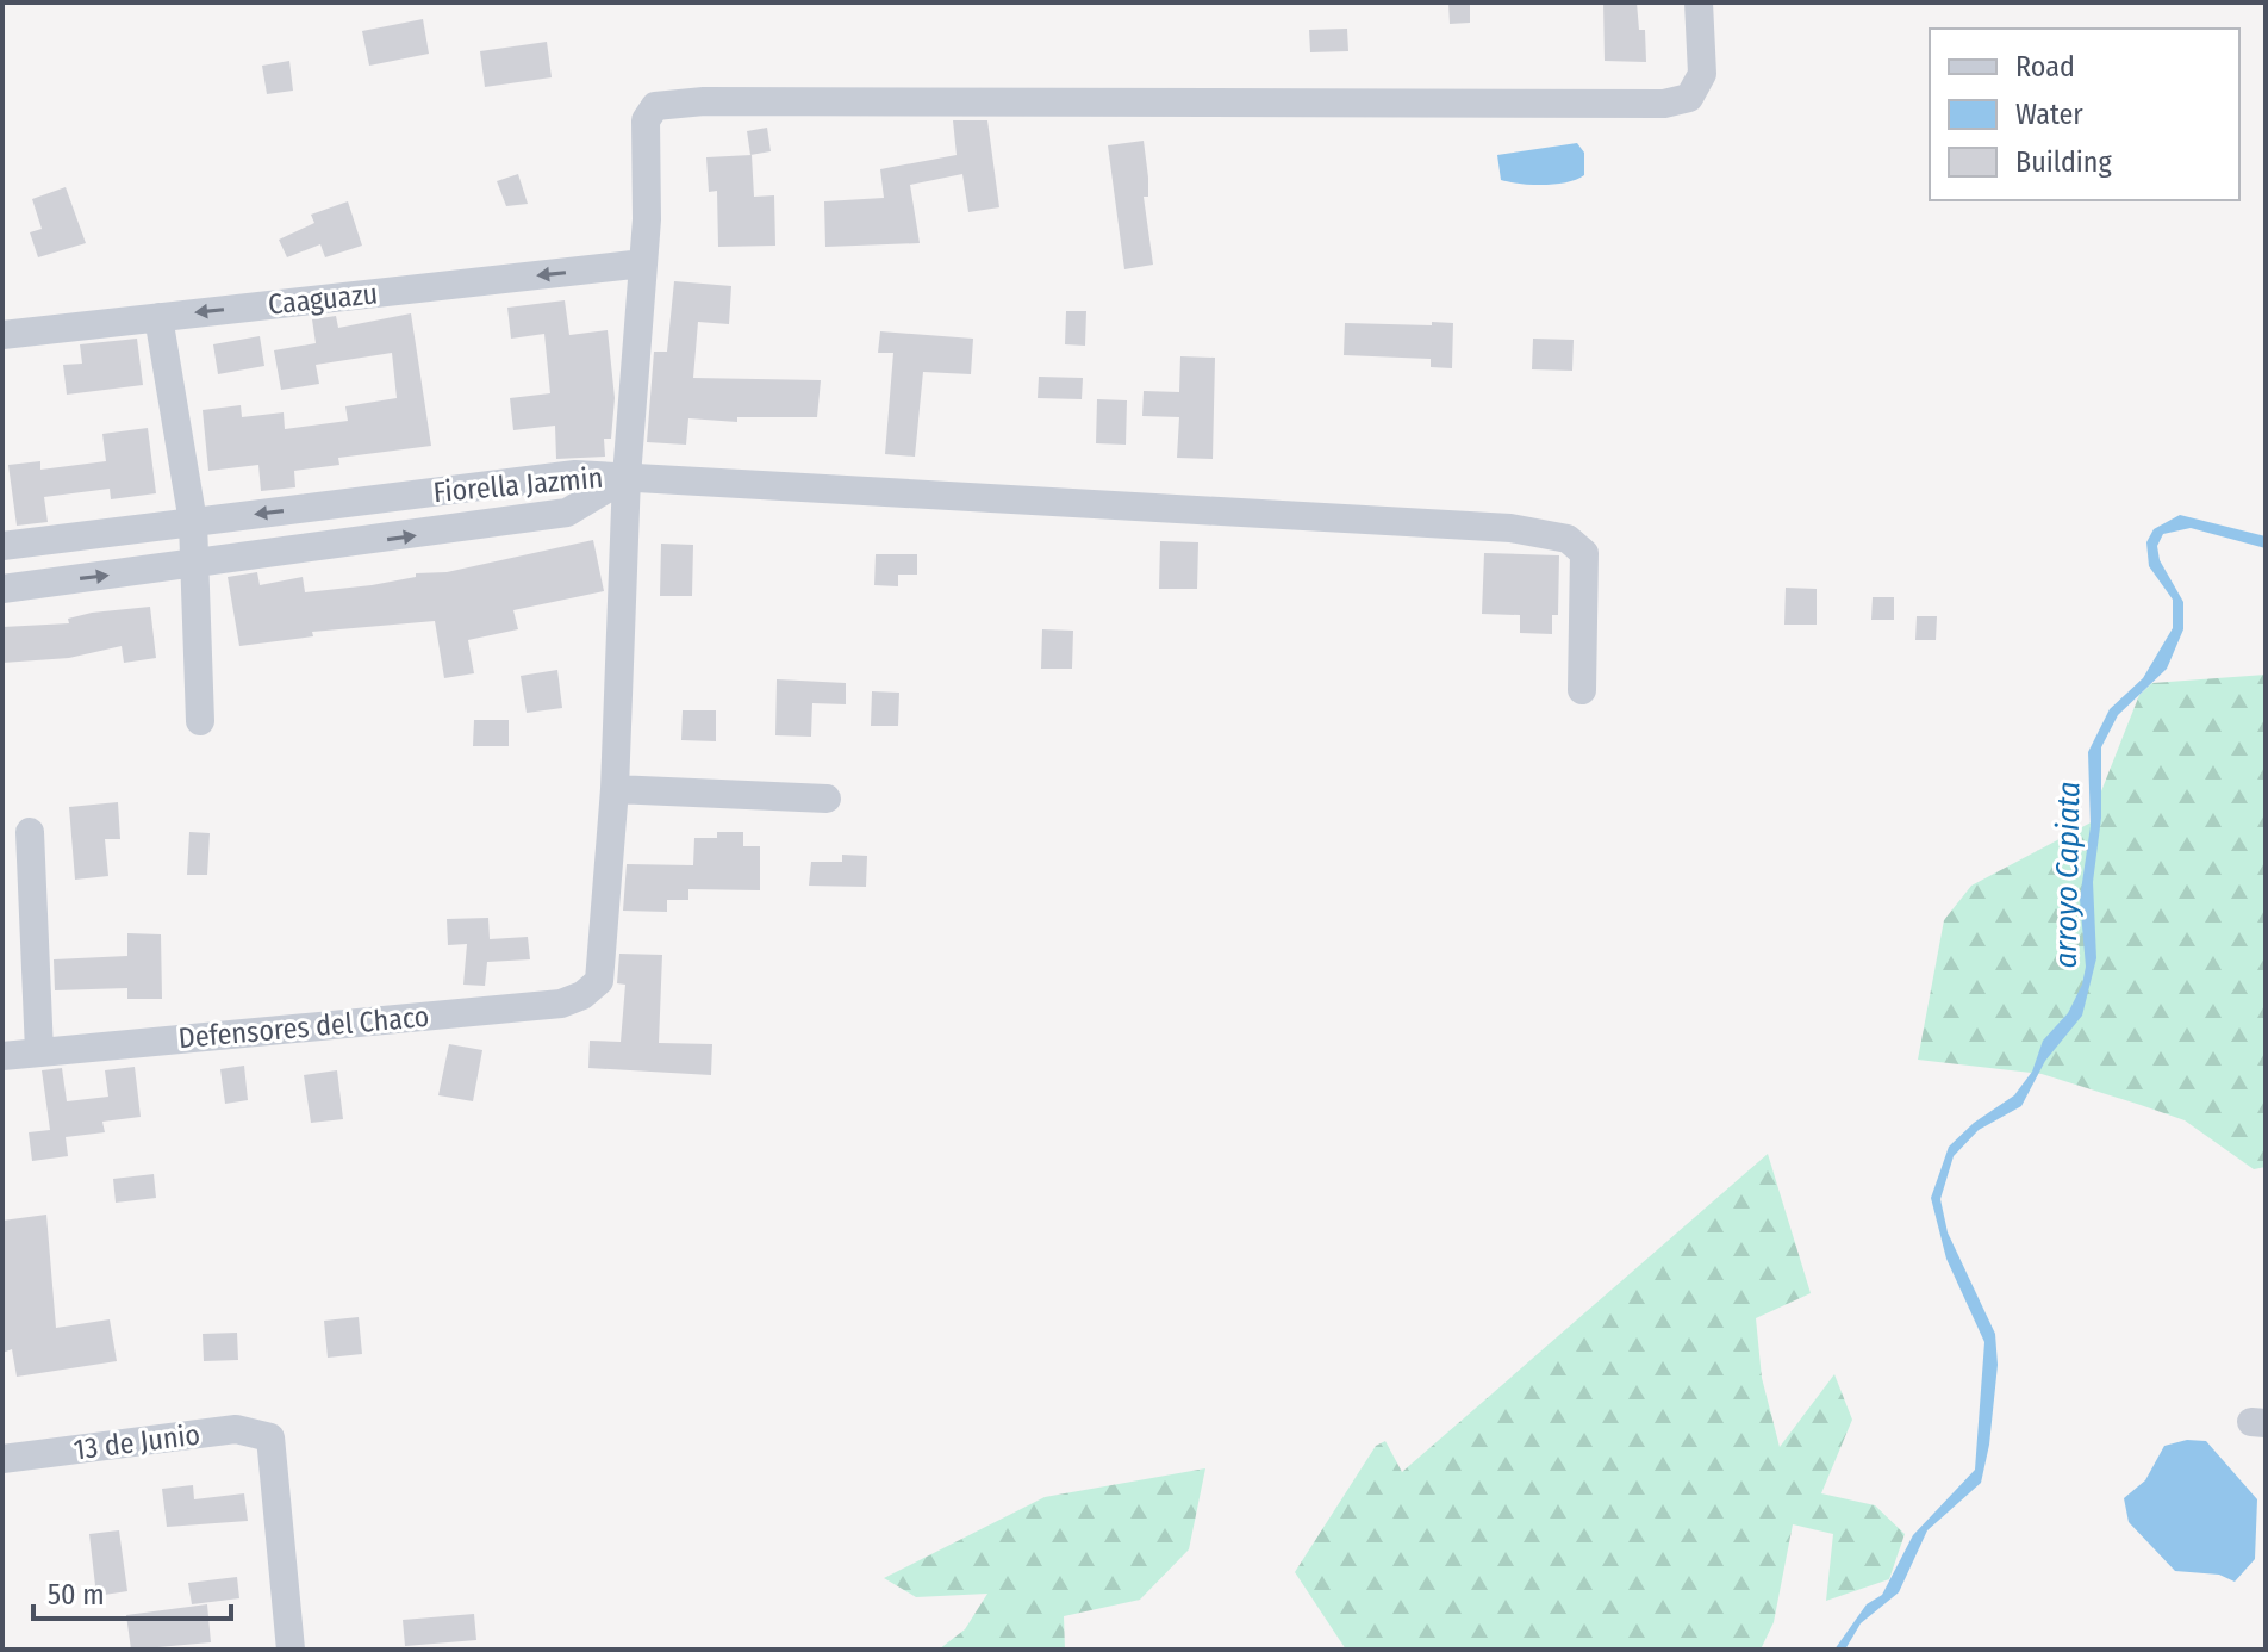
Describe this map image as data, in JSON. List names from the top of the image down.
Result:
{
  "streets": {
    "street": [
      "Caaguazu",
      "Fiorella Jazmin",
      "Defensores del Chaco",
      "13 de Junio"
    ]
  },
  "one_way": ["Caaguazu"],
  "water": ["arroyo Capiata"],
  "legend": ["Road", "Water", "Building"],
  "scale_bar": "50 m"
}
